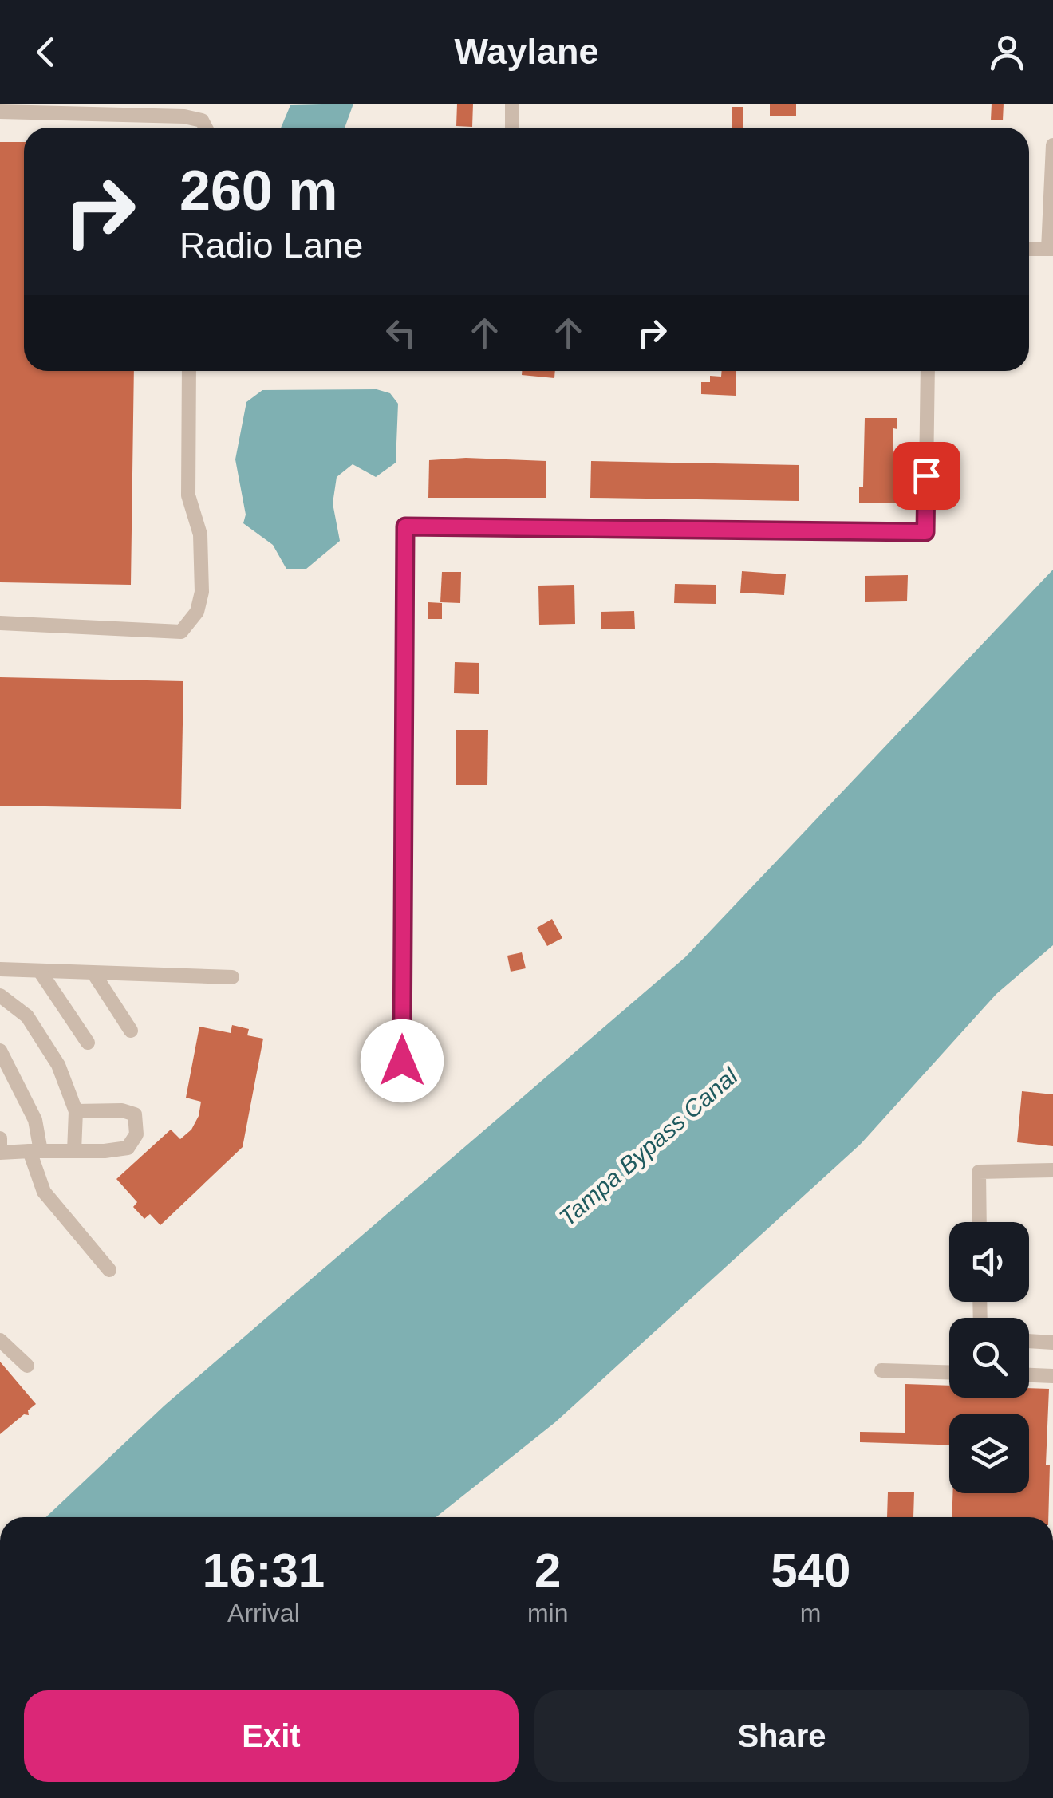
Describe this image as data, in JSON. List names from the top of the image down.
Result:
{
  "water": ["Tampa Bypass Canal"],
  "page": {
    "header": "Waylane",
    "turn": ["260 m", "Radio Lane"],
    "eta": [
      "16:31",
      "Arrival",
      "2",
      "min",
      "540",
      "m"
    ],
    "buttons": ["Exit", "Share"]
  }
}
